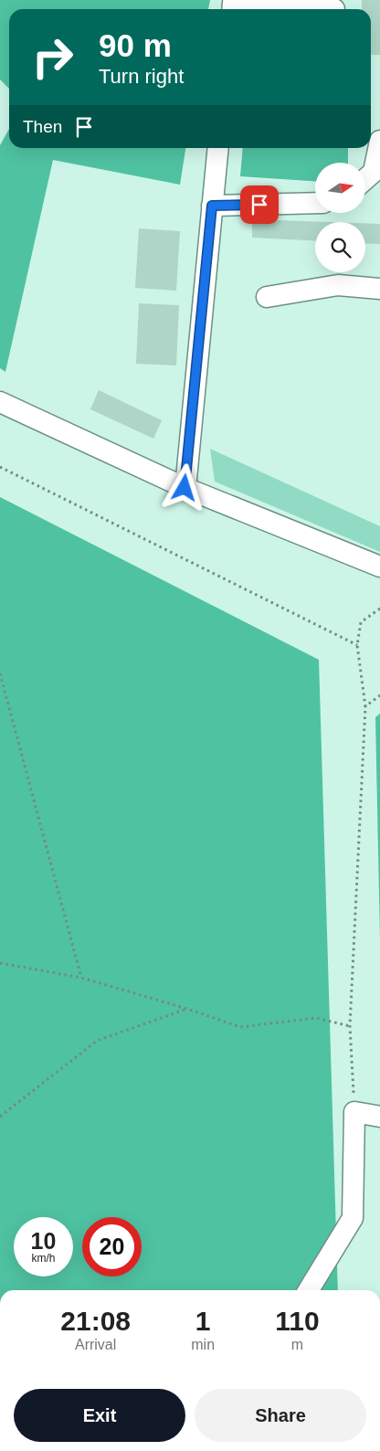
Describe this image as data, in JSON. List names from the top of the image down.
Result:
{
  "north": "right",
  "page": {
    "turn": ["90 m", "Turn right"],
    "then": "Then",
    "speed": "10 km/h",
    "limit": "20",
    "eta": [
      "21:08",
      "Arrival",
      "1",
      "min",
      "110",
      "m"
    ],
    "buttons": ["Exit", "Share"]
  }
}
